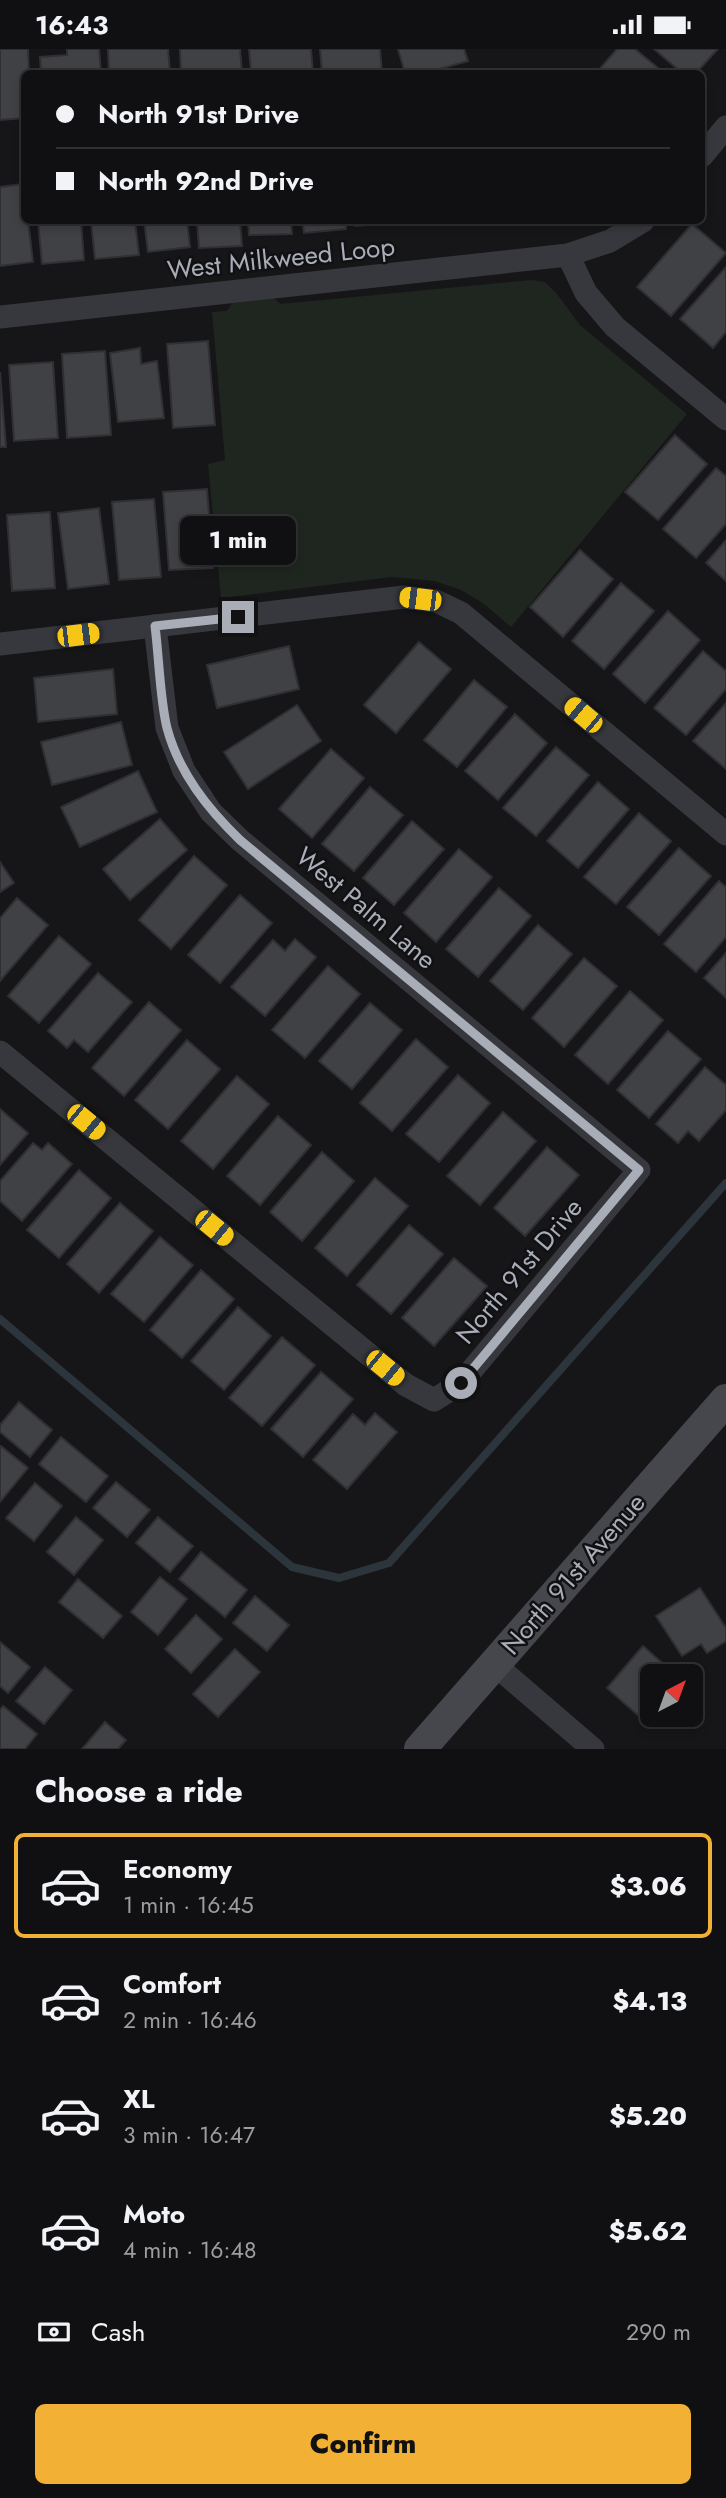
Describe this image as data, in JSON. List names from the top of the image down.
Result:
{
  "streets": {
    "main road": ["North 91st Avenue"],
    "street": ["West Milkweed Loop", "West Palm Lane", "North 91st Drive"]
  },
  "crossings": [
    ["West Palm Lane", "North 91st Drive"]
  ],
  "north": "top right",
  "page": {
    "status": "16:43",
    "banner": ["North 91st Drive", "North 92nd Drive"],
    "bubble": "1 min",
    "heading": "Choose a ride",
    "list": [
      {
        "name": "Economy",
        "note": "1 min · 16:45",
        "value": "$3.06"
      },
      {
        "name": "Comfort",
        "note": "2 min · 16:46",
        "value": "$4.13"
      },
      {
        "name": "XL",
        "note": "3 min · 16:47",
        "value": "$5.20"
      },
      {
        "name": "Moto",
        "note": "4 min · 16:48",
        "value": "$5.62"
      }
    ],
    "pay": ["Cash", "290 m"],
    "buttons": "Confirm"
  }
}
